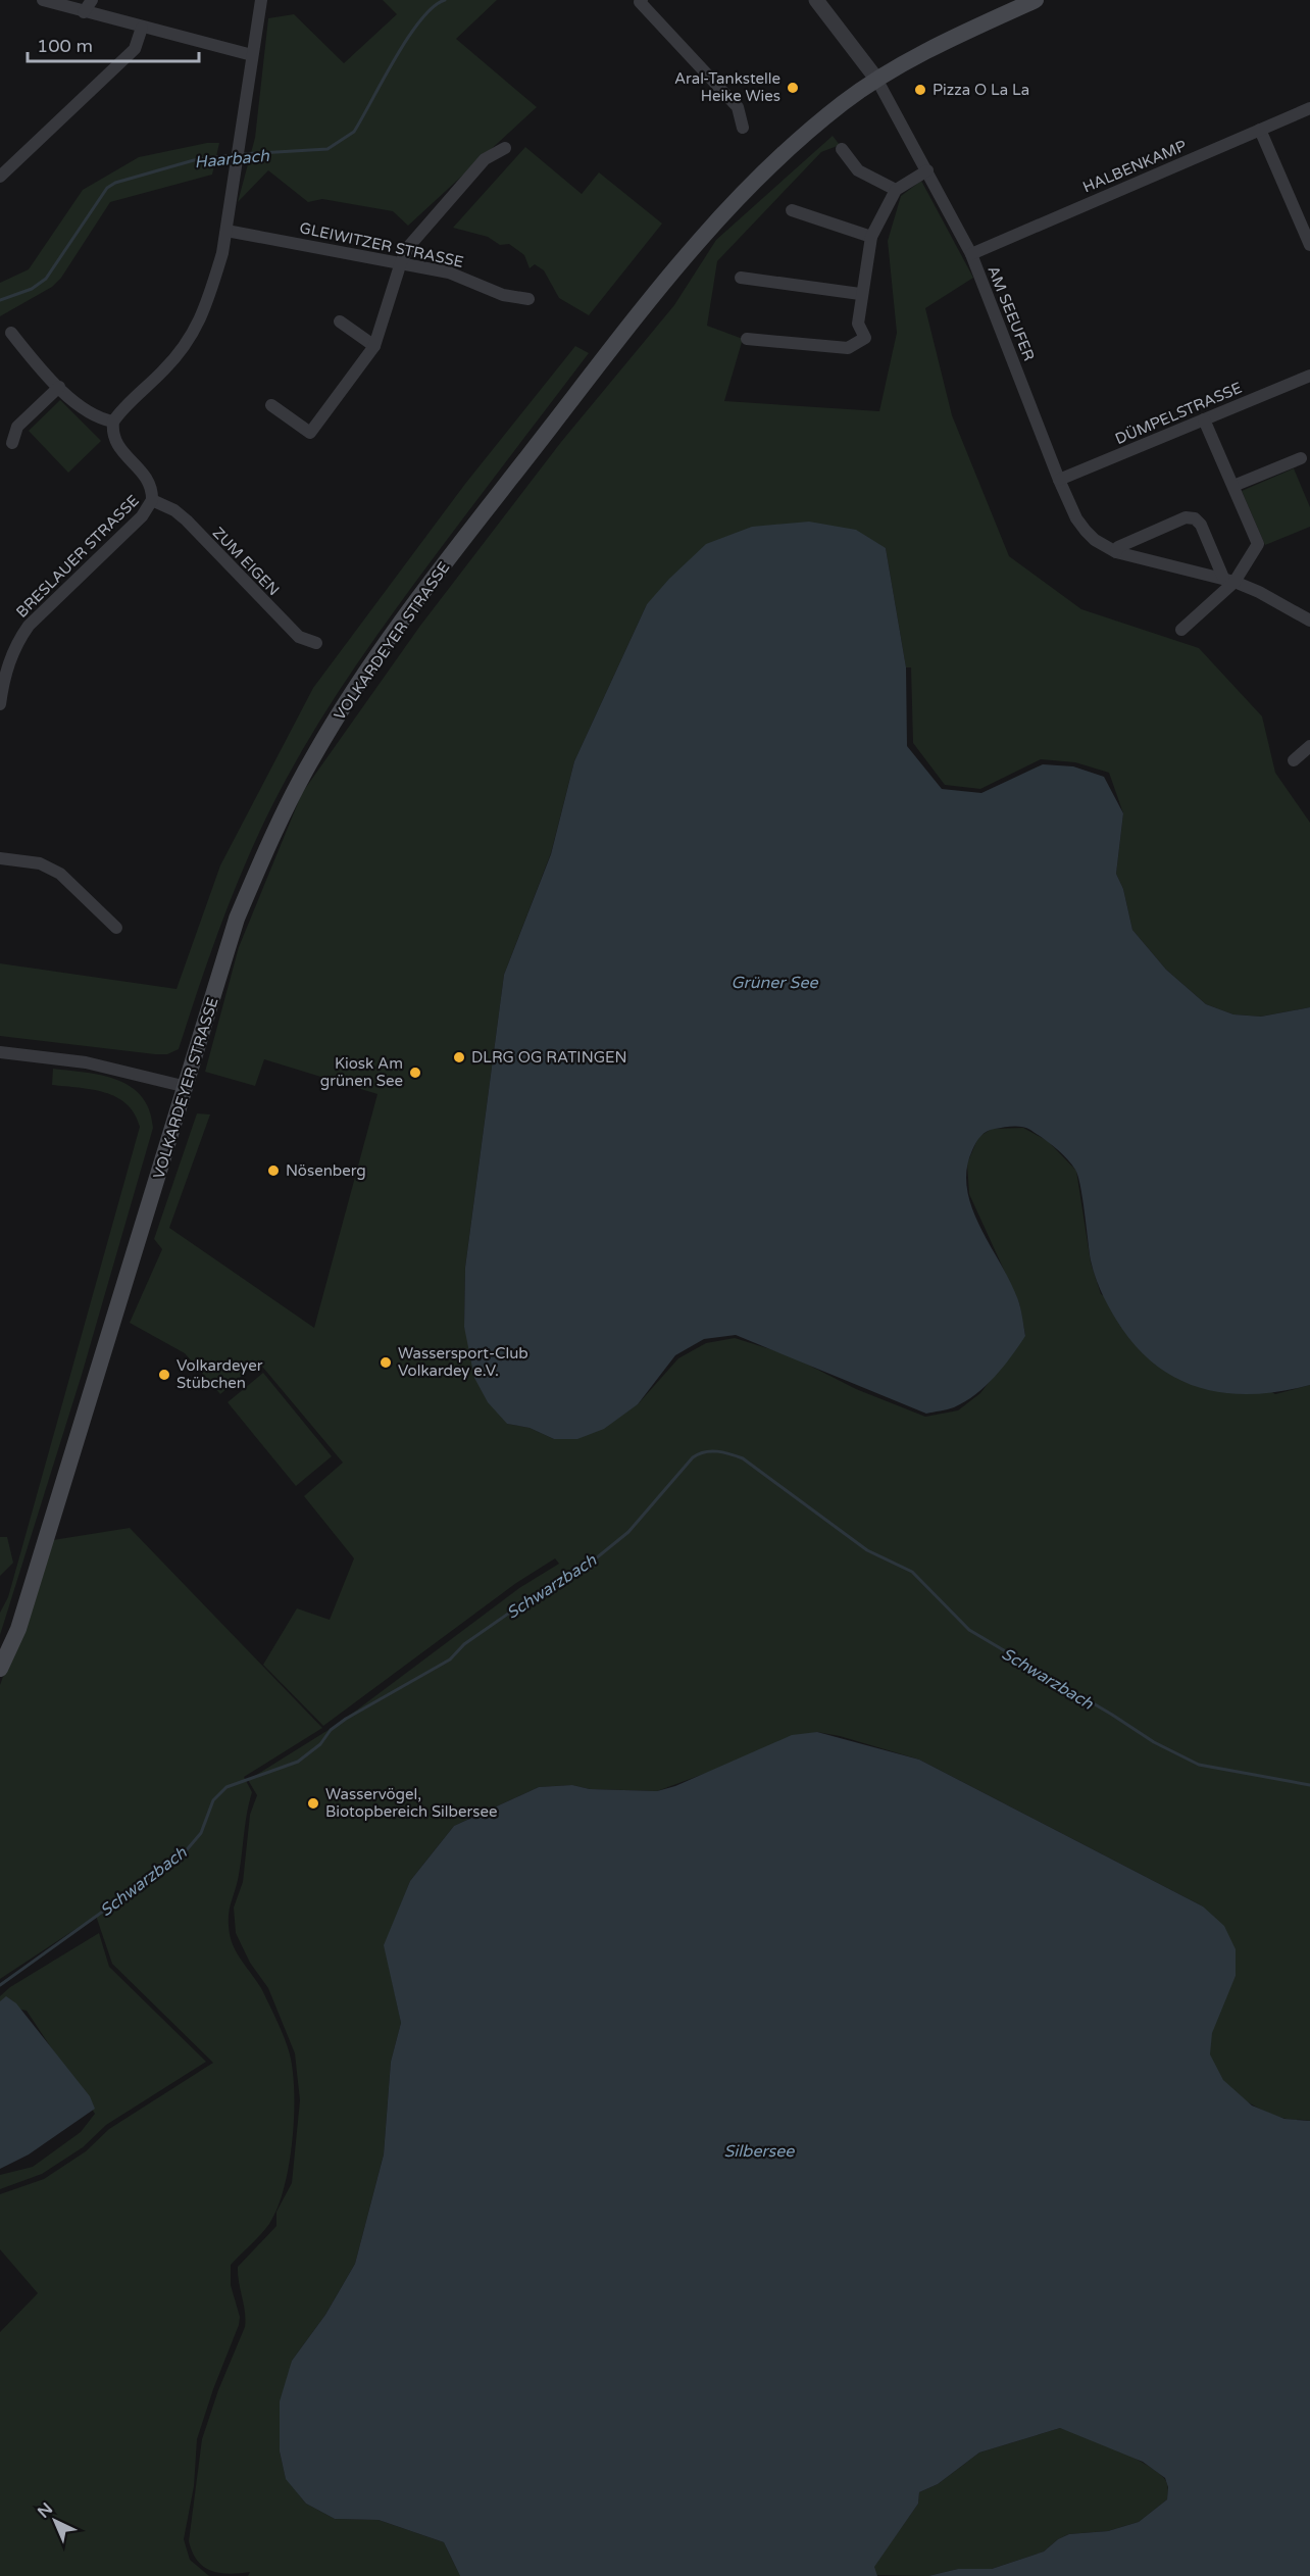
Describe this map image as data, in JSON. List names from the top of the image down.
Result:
{
  "streets": {
    "main road": ["VOLKARDEYER STRASSE"],
    "street": [
      "HALBENKAMP",
      "GLEIWITZER STRASSE",
      "AM SEEUFER",
      "DÜMPELSTRASSE",
      "BRESLAUER STRASSE",
      "ZUM EIGEN"
    ]
  },
  "crossings": [
    ["HALBENKAMP", "AM SEEUFER"],
    ["AM SEEUFER", "DÜMPELSTRASSE"],
    ["AM SEEUFER", "VOLKARDEYER STRASSE"],
    ["BRESLAUER STRASSE", "ZUM EIGEN"]
  ],
  "water": [
    "Haarbach",
    "Grüner See",
    "Schwarzbach",
    "Silbersee"
  ],
  "places": [
    "Aral-Tankstelle Heike Wies",
    "Pizza O La La",
    "DLRG OG RATINGEN",
    "Kiosk Am grünen See",
    "Nösenberg",
    "Wassersport-Club Volkardey e.V.",
    "Volkardeyer Stübchen",
    "Wasservögel, Biotopbereich Silbersee"
  ],
  "scale_bar": "100 m",
  "north": "top left"
}
